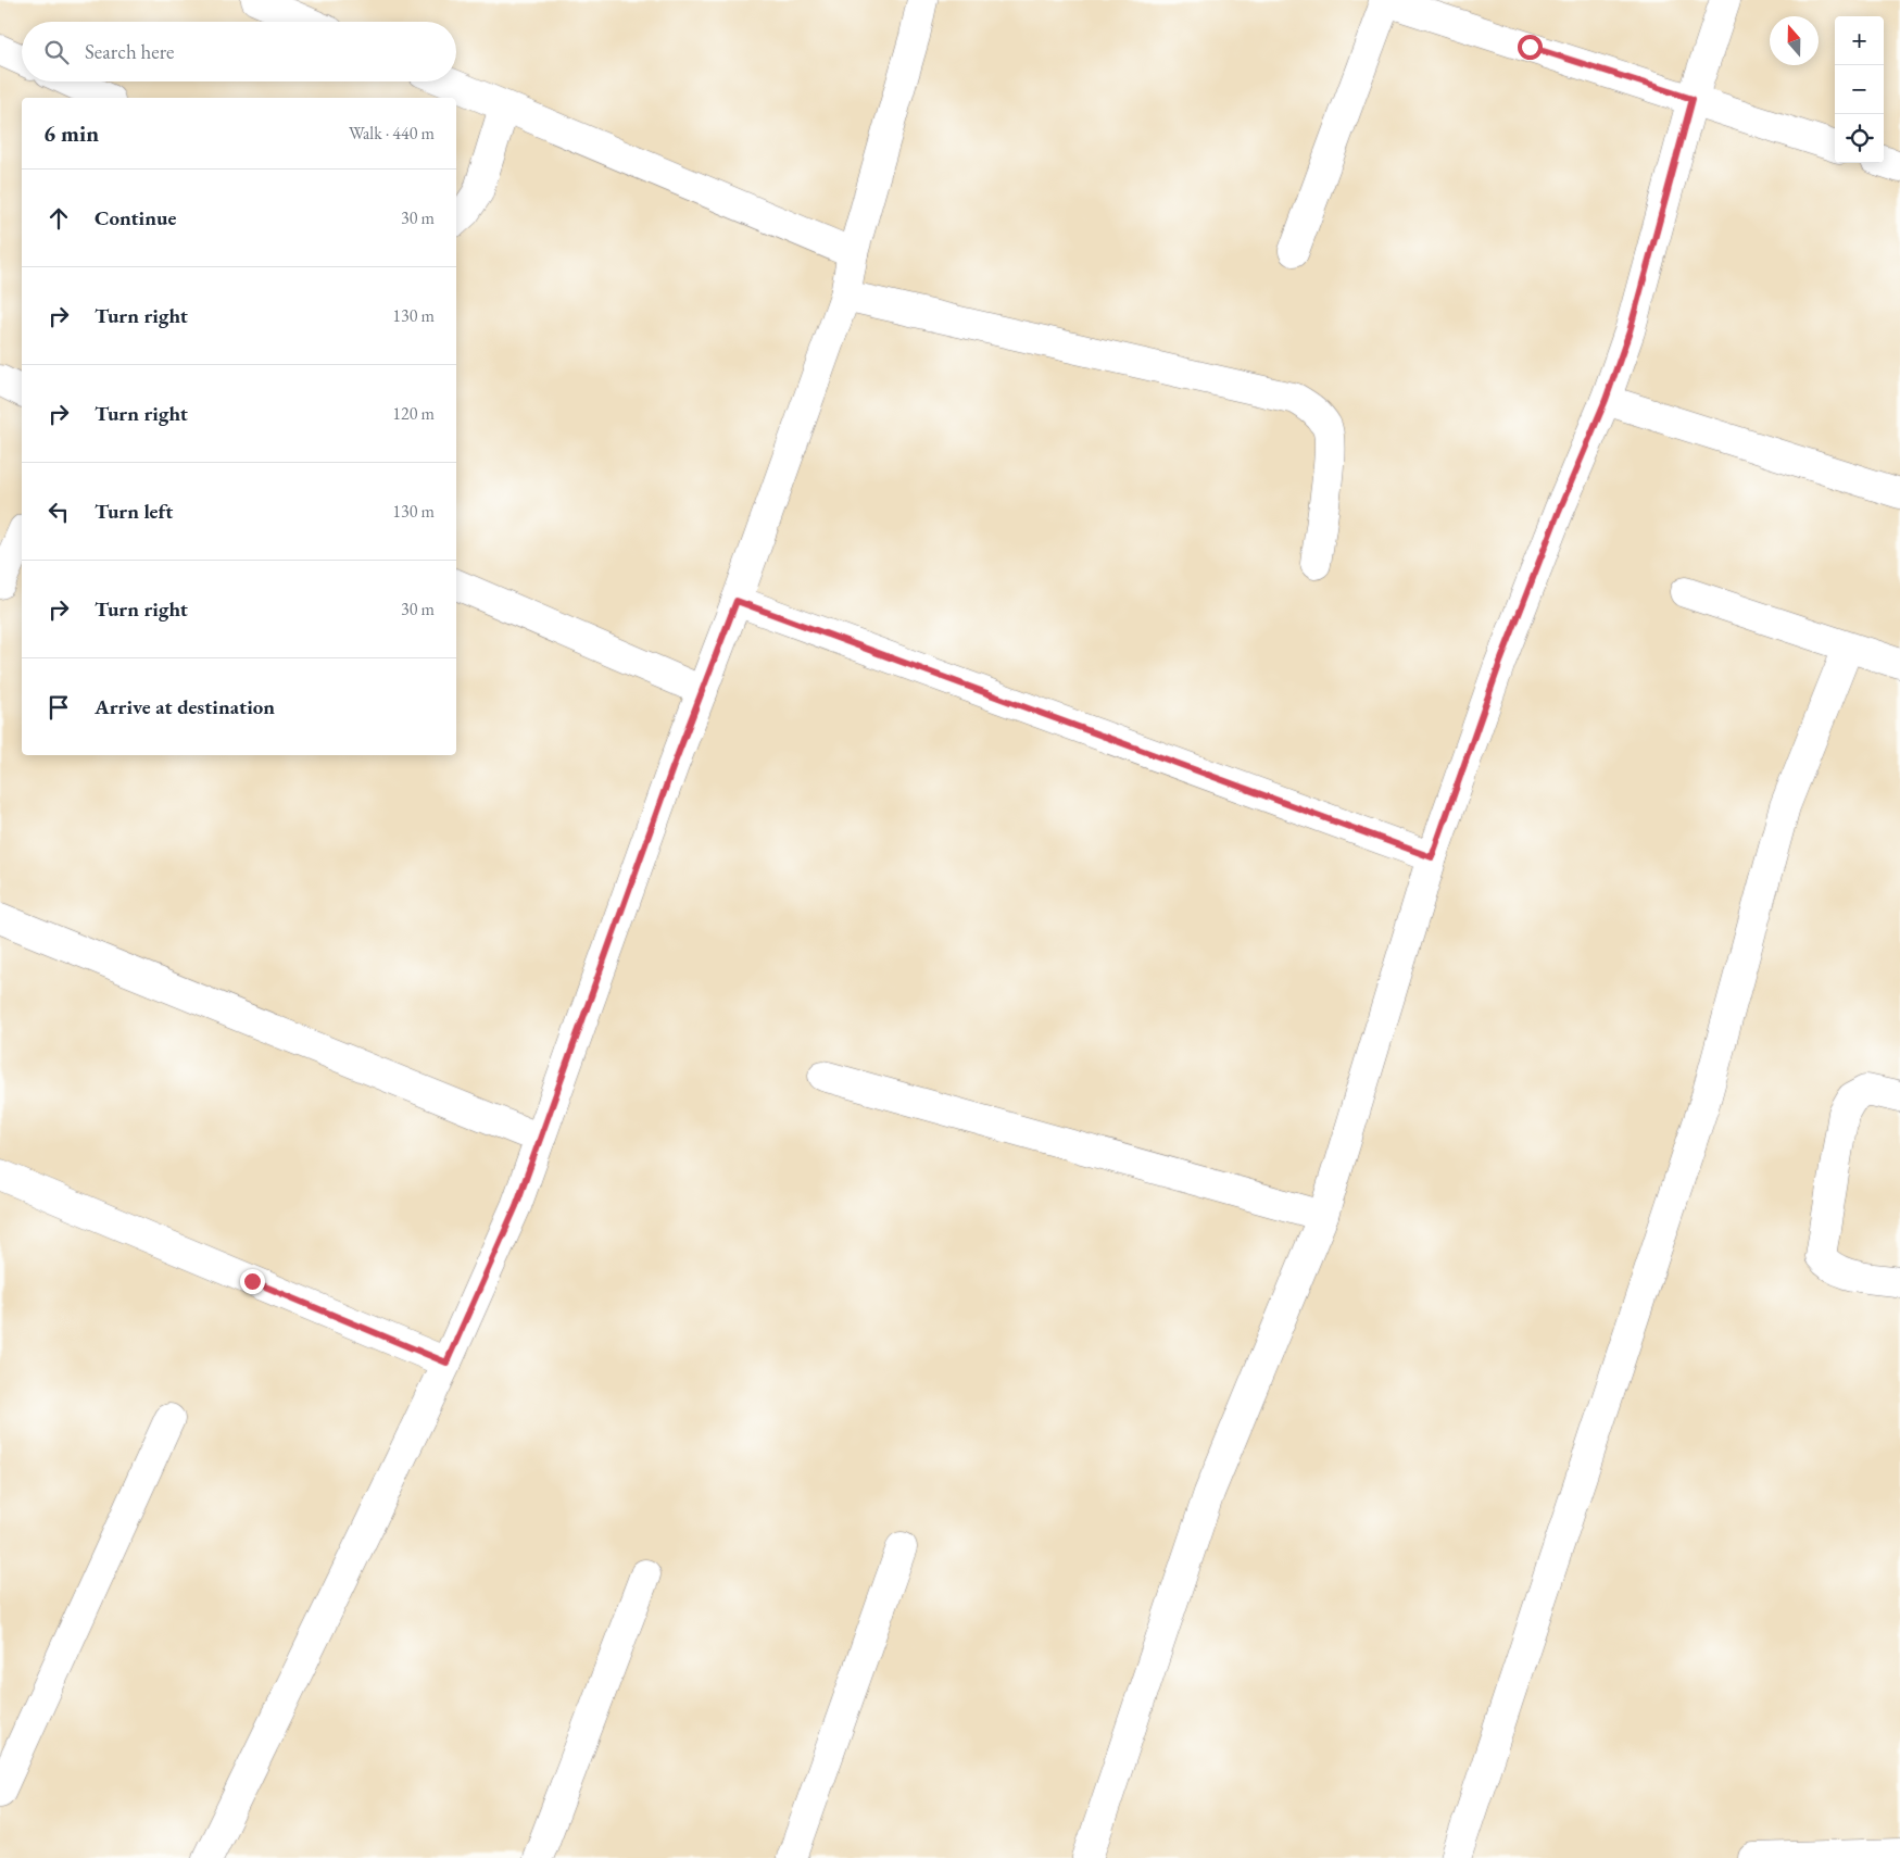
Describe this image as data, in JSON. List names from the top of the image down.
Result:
{
  "north": "top",
  "page": {
    "map_buttons": ["+", "−"],
    "search": "Search here",
    "heading": ["6 min", "Walk · 440 m"],
    "list": [
      ["Continue", "30 m"],
      ["Turn right", "130 m"],
      ["Turn right", "120 m"],
      ["Turn left", "130 m"],
      ["Turn right", "30 m"],
      "Arrive at destination"
    ]
  }
}
